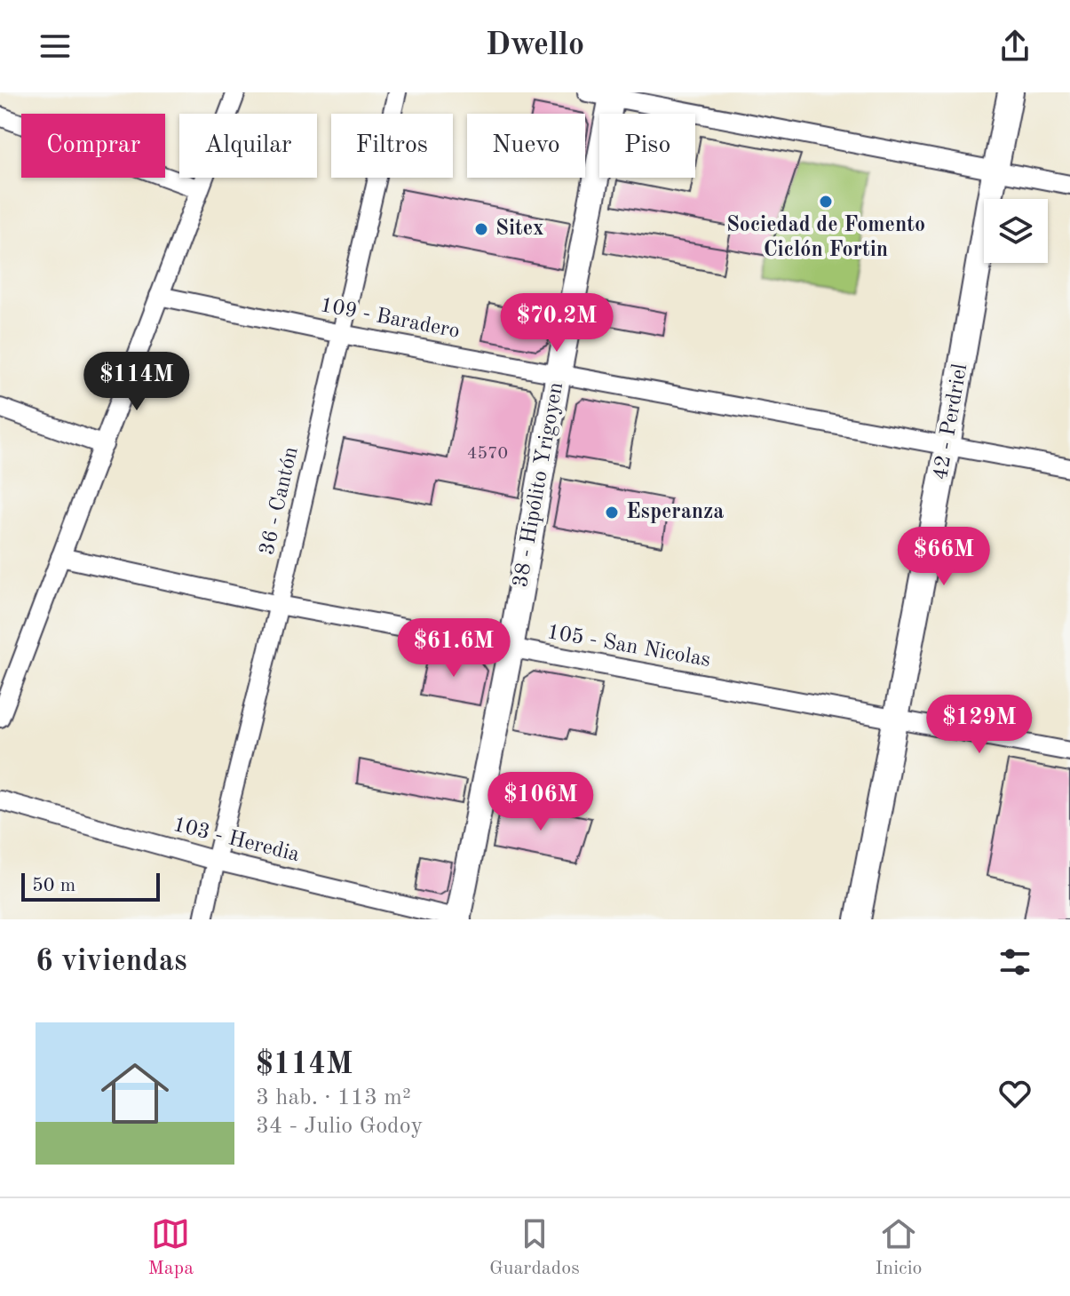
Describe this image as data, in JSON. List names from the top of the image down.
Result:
{
  "streets": {
    "street": [
      "109 - Baradero",
      "42 - Perdriel",
      "38 - Hipólito Yrigoyen",
      "36 - Cantón",
      "105 - San Nicolas",
      "103 - Heredia"
    ]
  },
  "crossings": [
    ["109 - Baradero", "42 - Perdriel"],
    ["109 - Baradero", "38 - Hipólito Yrigoyen"],
    ["109 - Baradero", "36 - Cantón"],
    ["42 - Perdriel", "105 - San Nicolas"],
    ["38 - Hipólito Yrigoyen", "105 - San Nicolas"],
    ["38 - Hipólito Yrigoyen", "103 - Heredia"],
    ["36 - Cantón", "105 - San Nicolas"],
    ["36 - Cantón", "103 - Heredia"]
  ],
  "places": ["Sociedad de Fomento Ciclón Fortin", "Sitex", "Esperanza"],
  "house_numbers": ["4570"],
  "scale_bar": "50 m",
  "page": {
    "header": "Dwello",
    "chip": [
      "Comprar",
      "Alquilar",
      "Filtros",
      "Nuevo",
      "Piso"
    ],
    "price": [
      "$70.2M",
      "$114M",
      "$66M",
      "$61.6M",
      "$129M",
      "$106M"
    ],
    "scale": "50 m",
    "heading": "6 viviendas",
    "list": [
      {
        "name": "$114M",
        "note": "3 hab. · 113 m² · 34 - Julio Godoy"
      }
    ],
    "tabs": ["Mapa", "Guardados", "Inicio"]
  }
}
